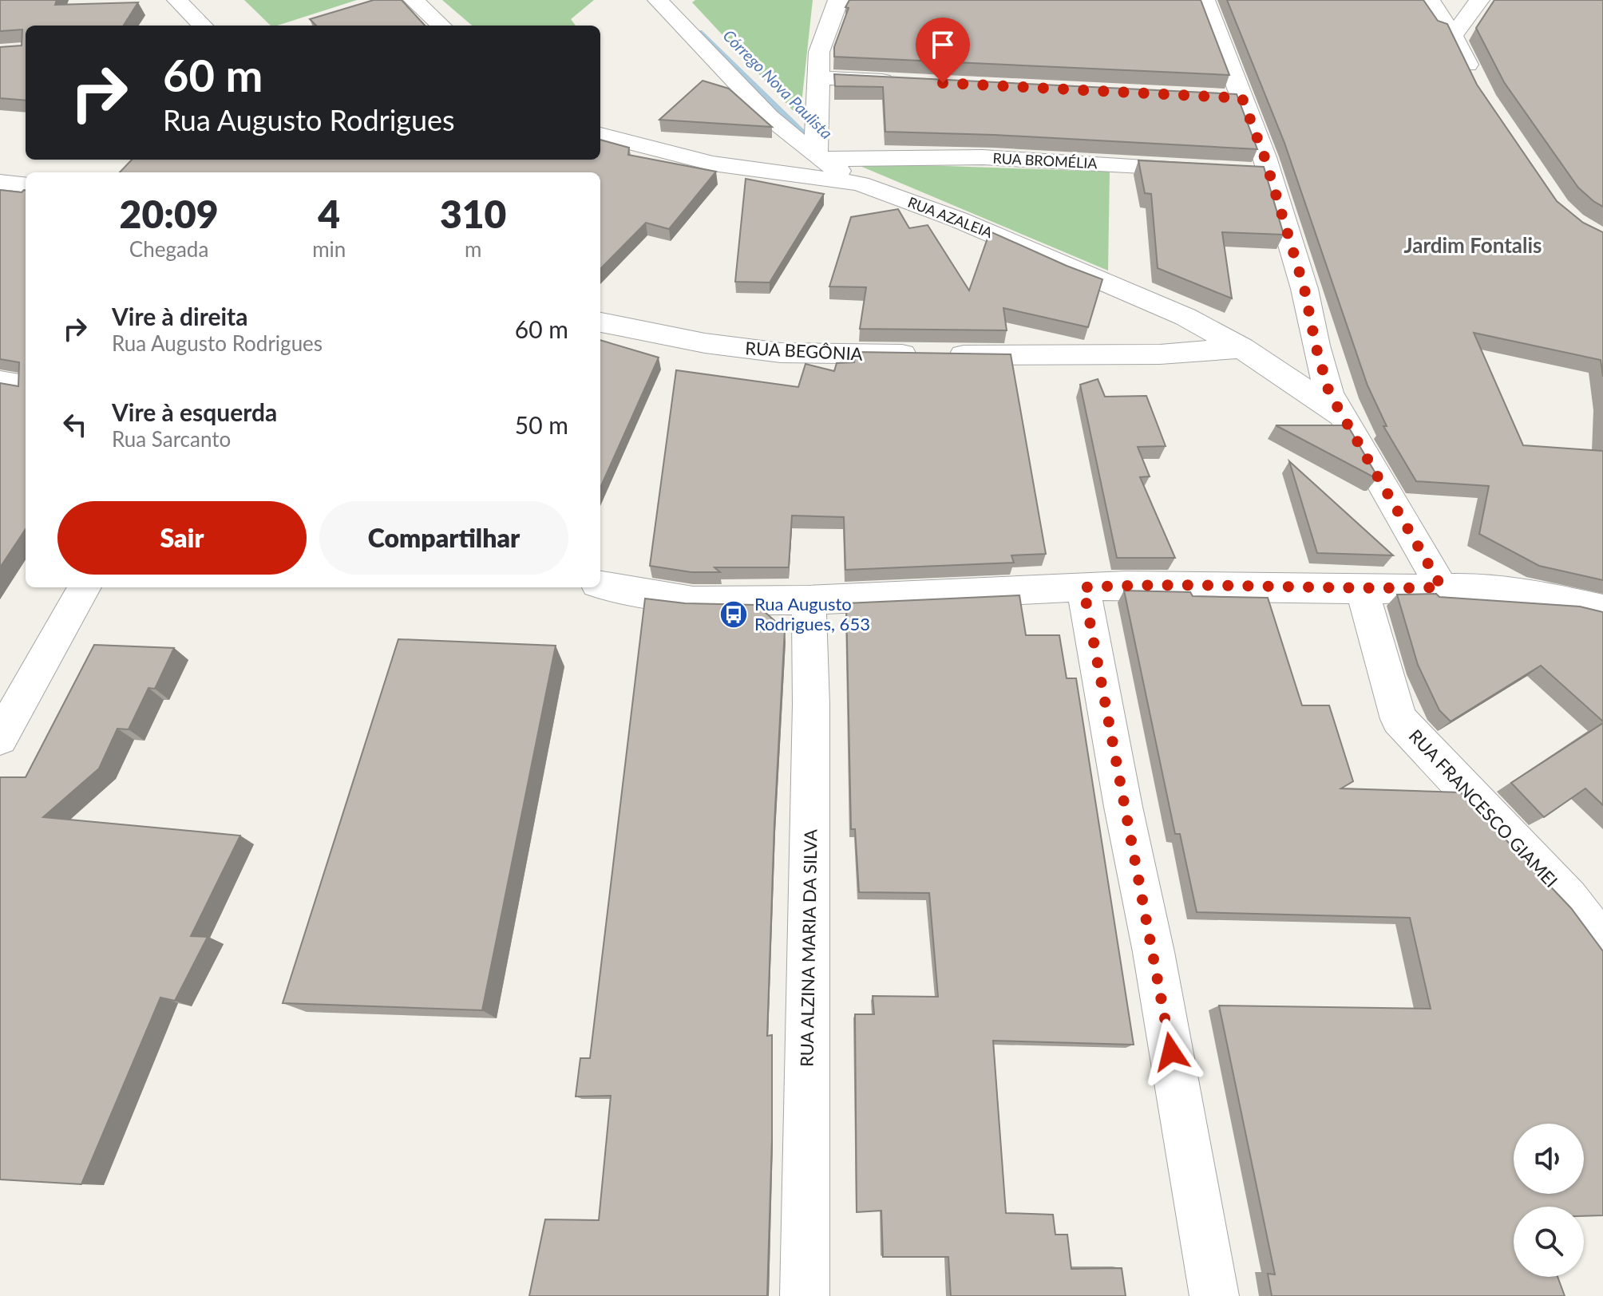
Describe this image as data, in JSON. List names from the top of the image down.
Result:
{
  "streets": {
    "street": [
      "RUA BROMÉLIA",
      "RUA AZALEIA",
      "RUA BEGÔNIA",
      "RUA FRANCESCO GIAMEI",
      "RUA ALZINA MARIA DA SILVA"
    ]
  },
  "crossings": [
    ["RUA AZALEIA", "RUA BEGÔNIA"]
  ],
  "districts": ["Jardim Fontalis"],
  "water": ["Córrego Nova Paulista"],
  "places": {
    "bus stop": ["Rua Augusto Rodrigues, 653"]
  },
  "page": {
    "turn": ["60 m", "Rua Augusto Rodrigues"],
    "eta": [
      "20:09",
      "Chegada",
      "4",
      "min",
      "310",
      "m"
    ],
    "list": [
      {
        "name": "Vire à direita",
        "note": "Rua Augusto Rodrigues",
        "value": "60 m"
      },
      {
        "name": "Vire à esquerda",
        "note": "Rua Sarcanto",
        "value": "50 m"
      }
    ],
    "buttons": ["Sair", "Compartilhar"]
  }
}
